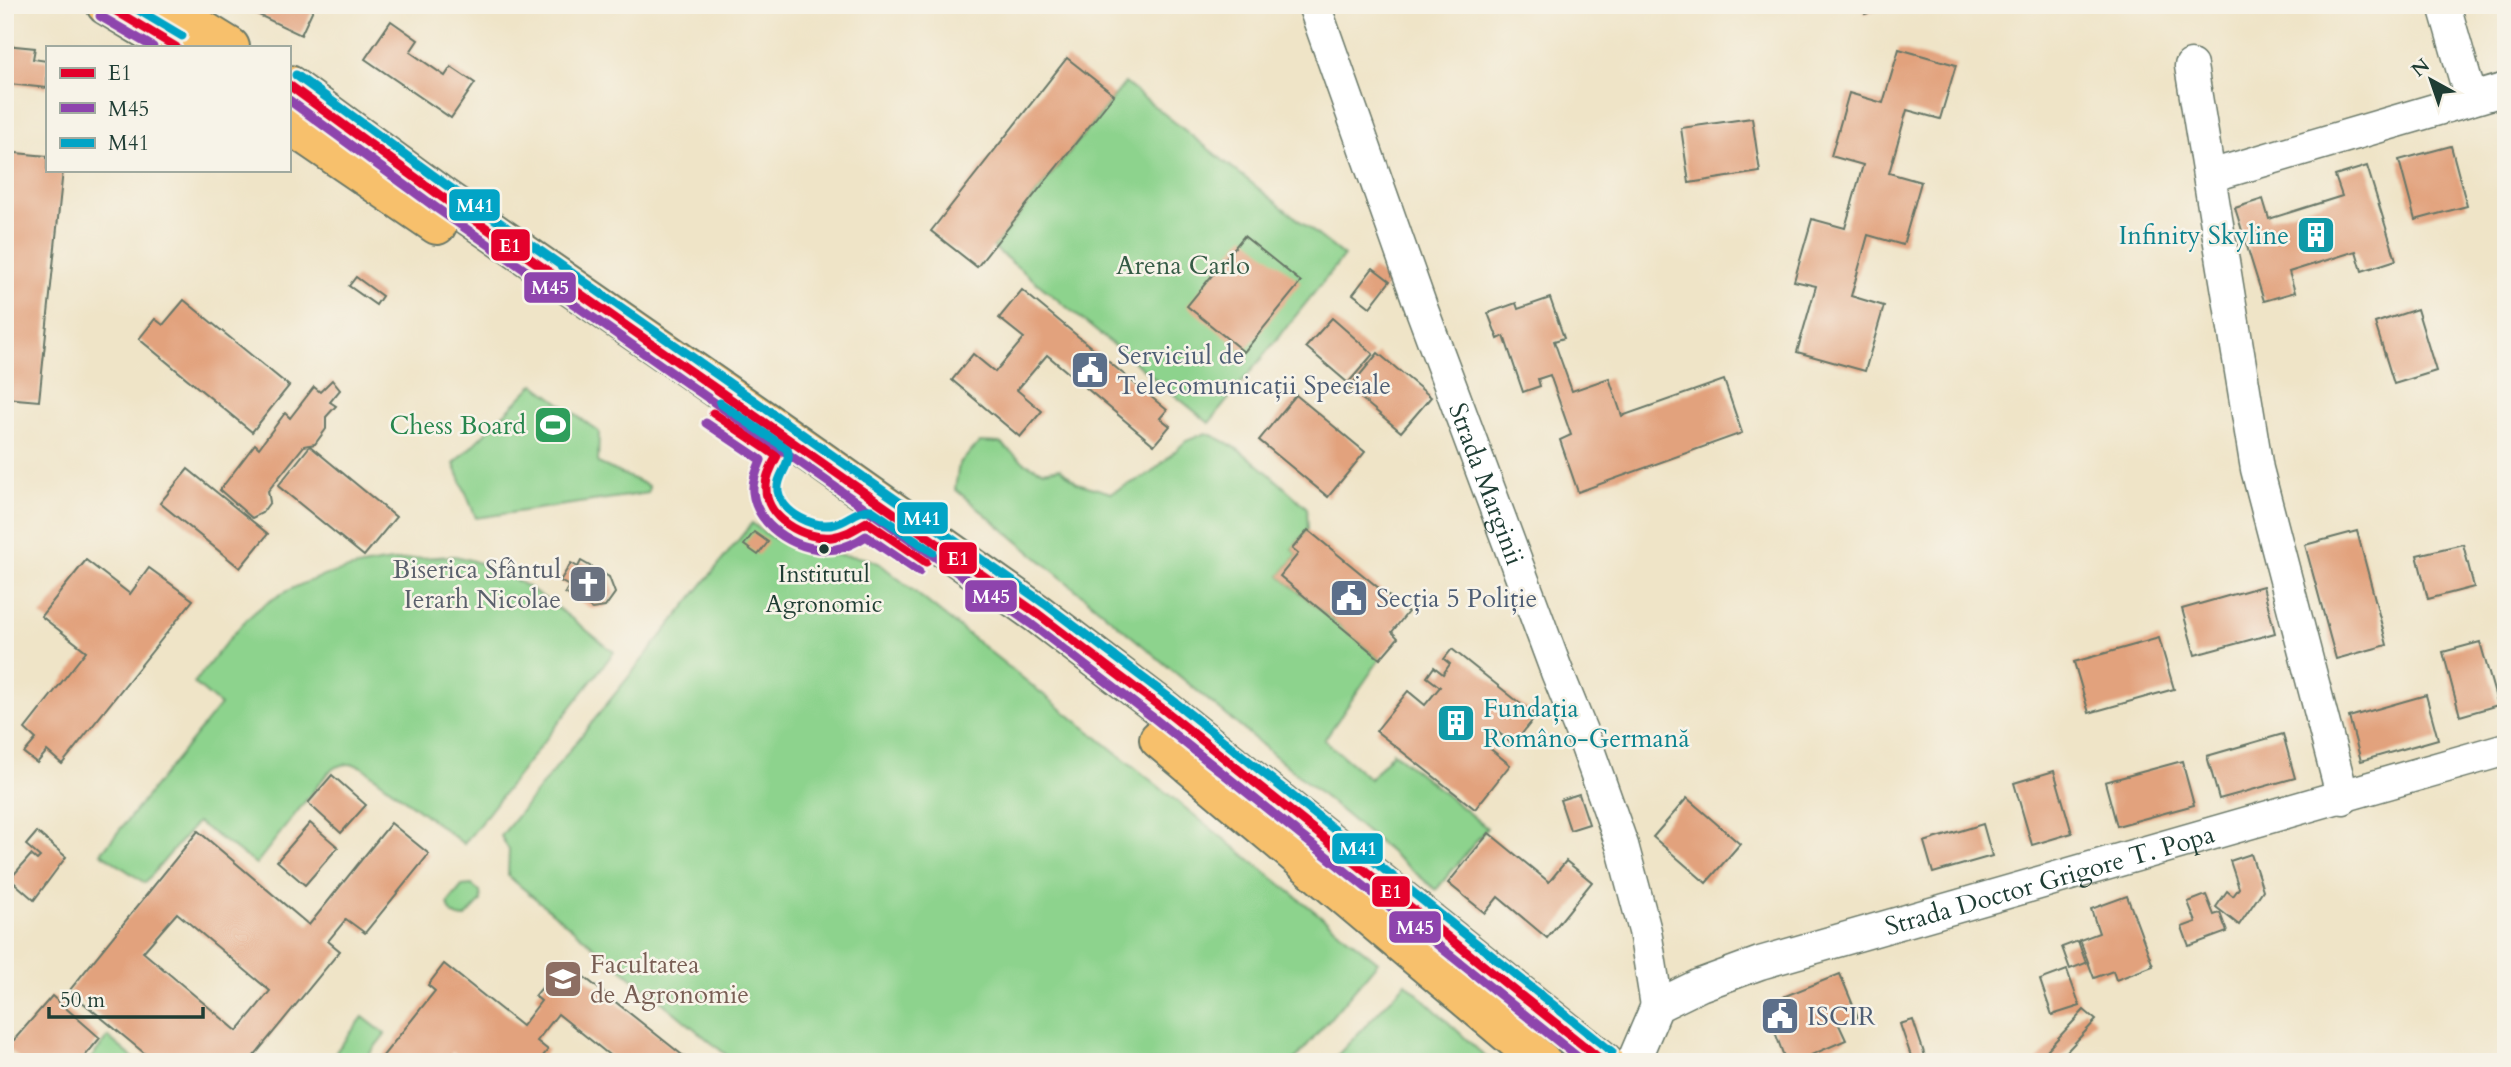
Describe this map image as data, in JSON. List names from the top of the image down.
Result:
{
  "streets": {
    "street": ["Strada Marginii", "Strada Doctor Grigore T. Popa"]
  },
  "crossings": [
    ["Strada Marginii", "Strada Doctor Grigore T. Popa"]
  ],
  "parks": ["Arena Carlo"],
  "places": {
    "building": ["Infinity Skyline", "Fundația Româno-Germană"],
    "public building": ["Serviciul de Telecomunicații Speciale", "Secția 5 Poliție", "ISCIR"],
    "sports": ["Chess Board"],
    "other": ["Institutul Agronomic"],
    "church": ["Biserica Sfântul Ierarh Nicolae"],
    "school or university": ["Facultatea de Agronomie"]
  },
  "lines": ["transit line E1", "transit line M41", "transit line M45"],
  "legend": ["E1", "M45", "M41"],
  "scale_bar": "50 m",
  "north": "top left"
}
